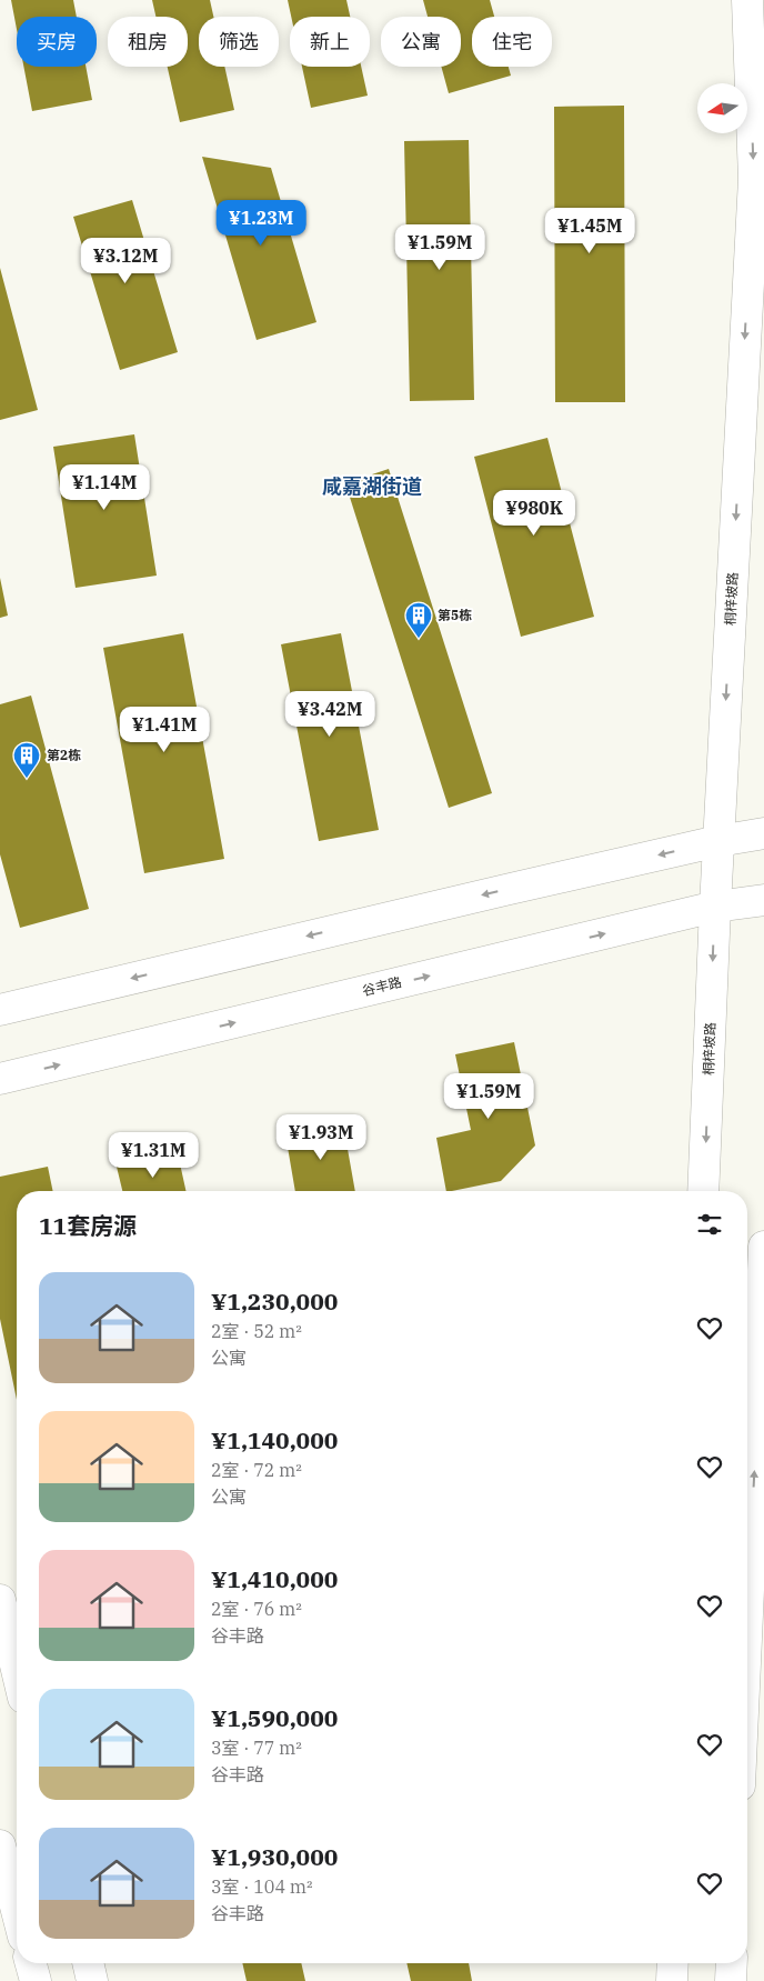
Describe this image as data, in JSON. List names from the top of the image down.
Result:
{
  "streets": {
    "street": ["桐梓坡路", "谷丰路"]
  },
  "crossings": [
    ["桐梓坡路", "谷丰路"]
  ],
  "one_way": ["桐梓坡路"],
  "districts": ["咸嘉湖街道"],
  "places": {
    "building": ["第5栋", "第2栋"]
  },
  "north": "left",
  "page": {
    "chip": [
      "买房",
      "租房",
      "筛选",
      "新上",
      "公寓",
      "住宅"
    ],
    "price": [
      "¥1.23M",
      "¥1.45M",
      "¥1.59M",
      "¥3.12M",
      "¥1.14M",
      "¥980K",
      "¥3.42M",
      "¥1.41M",
      "¥1.59M",
      "¥1.93M",
      "¥1.31M"
    ],
    "heading": "11套房源",
    "list": [
      {
        "name": "¥1,230,000",
        "note": "2室 · 52 m² · 公寓"
      },
      {
        "name": "¥1,140,000",
        "note": "2室 · 72 m² · 公寓"
      },
      {
        "name": "¥1,410,000",
        "note": "2室 · 76 m² · 谷丰路"
      },
      {
        "name": "¥1,590,000",
        "note": "3室 · 77 m² · 谷丰路"
      },
      {
        "name": "¥1,930,000",
        "note": "3室 · 104 m² · 谷丰路"
      }
    ]
  }
}
